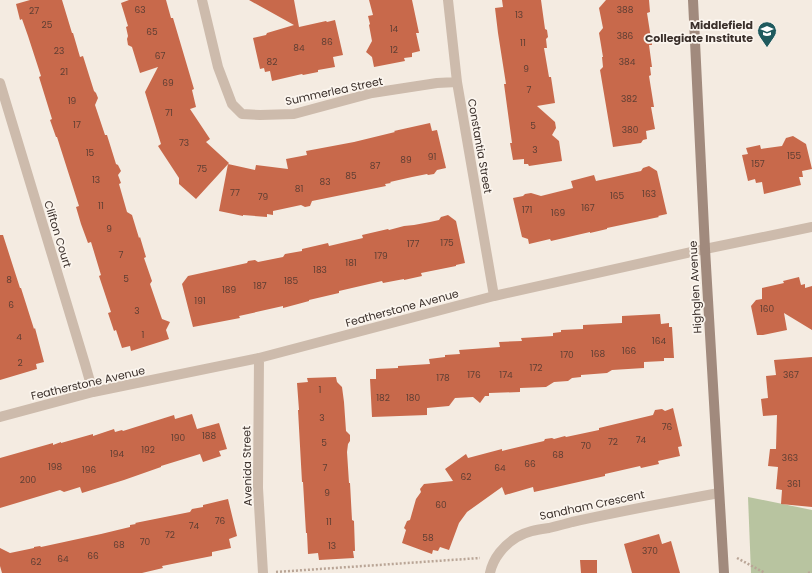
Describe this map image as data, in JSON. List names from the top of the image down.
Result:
{
  "streets": {
    "street": [
      "Summerlea Street",
      "Constantia Street",
      "Clifton Court",
      "Highglen Avenue",
      "Featherstone Avenue",
      "Avenida Street",
      "Sandham Crescent"
    ]
  },
  "crossings": [
    ["Summerlea Street", "Constantia Street"],
    ["Constantia Street", "Featherstone Avenue"],
    ["Clifton Court", "Featherstone Avenue"],
    ["Highglen Avenue", "Featherstone Avenue"],
    ["Highglen Avenue", "Sandham Crescent"],
    ["Featherstone Avenue", "Avenida Street"]
  ],
  "places": {
    "school or university": ["Middlefield Collegiate Institute"]
  },
  "house_numbers": [
    "63",
    "388",
    "27",
    "13",
    "25",
    "14",
    "65",
    "386",
    "86",
    "11",
    "84",
    "12",
    "23",
    "67",
    "82",
    "384",
    "9",
    "21",
    "69",
    "7",
    "382",
    "19",
    "71",
    "17",
    "5",
    "380",
    "73",
    "3",
    "15",
    "155",
    "91",
    "89",
    "157",
    "87",
    "75",
    "85",
    "13",
    "83",
    "81",
    "77",
    "163",
    "165",
    "79",
    "11",
    "167",
    "171",
    "169",
    "9",
    "175",
    "177",
    "7",
    "179",
    "181",
    "183",
    "5",
    "8",
    "185",
    "187",
    "189",
    "191",
    "6",
    "160",
    "3",
    "1",
    "4",
    "164",
    "166",
    "168",
    "170",
    "2",
    "172",
    "176",
    "174",
    "367",
    "178",
    "1",
    "182",
    "180",
    "3",
    "76",
    "188",
    "190",
    "74",
    "72",
    "5",
    "70",
    "192",
    "194",
    "68",
    "363",
    "66",
    "198",
    "7",
    "64",
    "196",
    "62",
    "200",
    "361",
    "9",
    "60",
    "76",
    "11",
    "74",
    "72",
    "58",
    "70",
    "68",
    "13",
    "370",
    "66",
    "64",
    "62"
  ]
}
